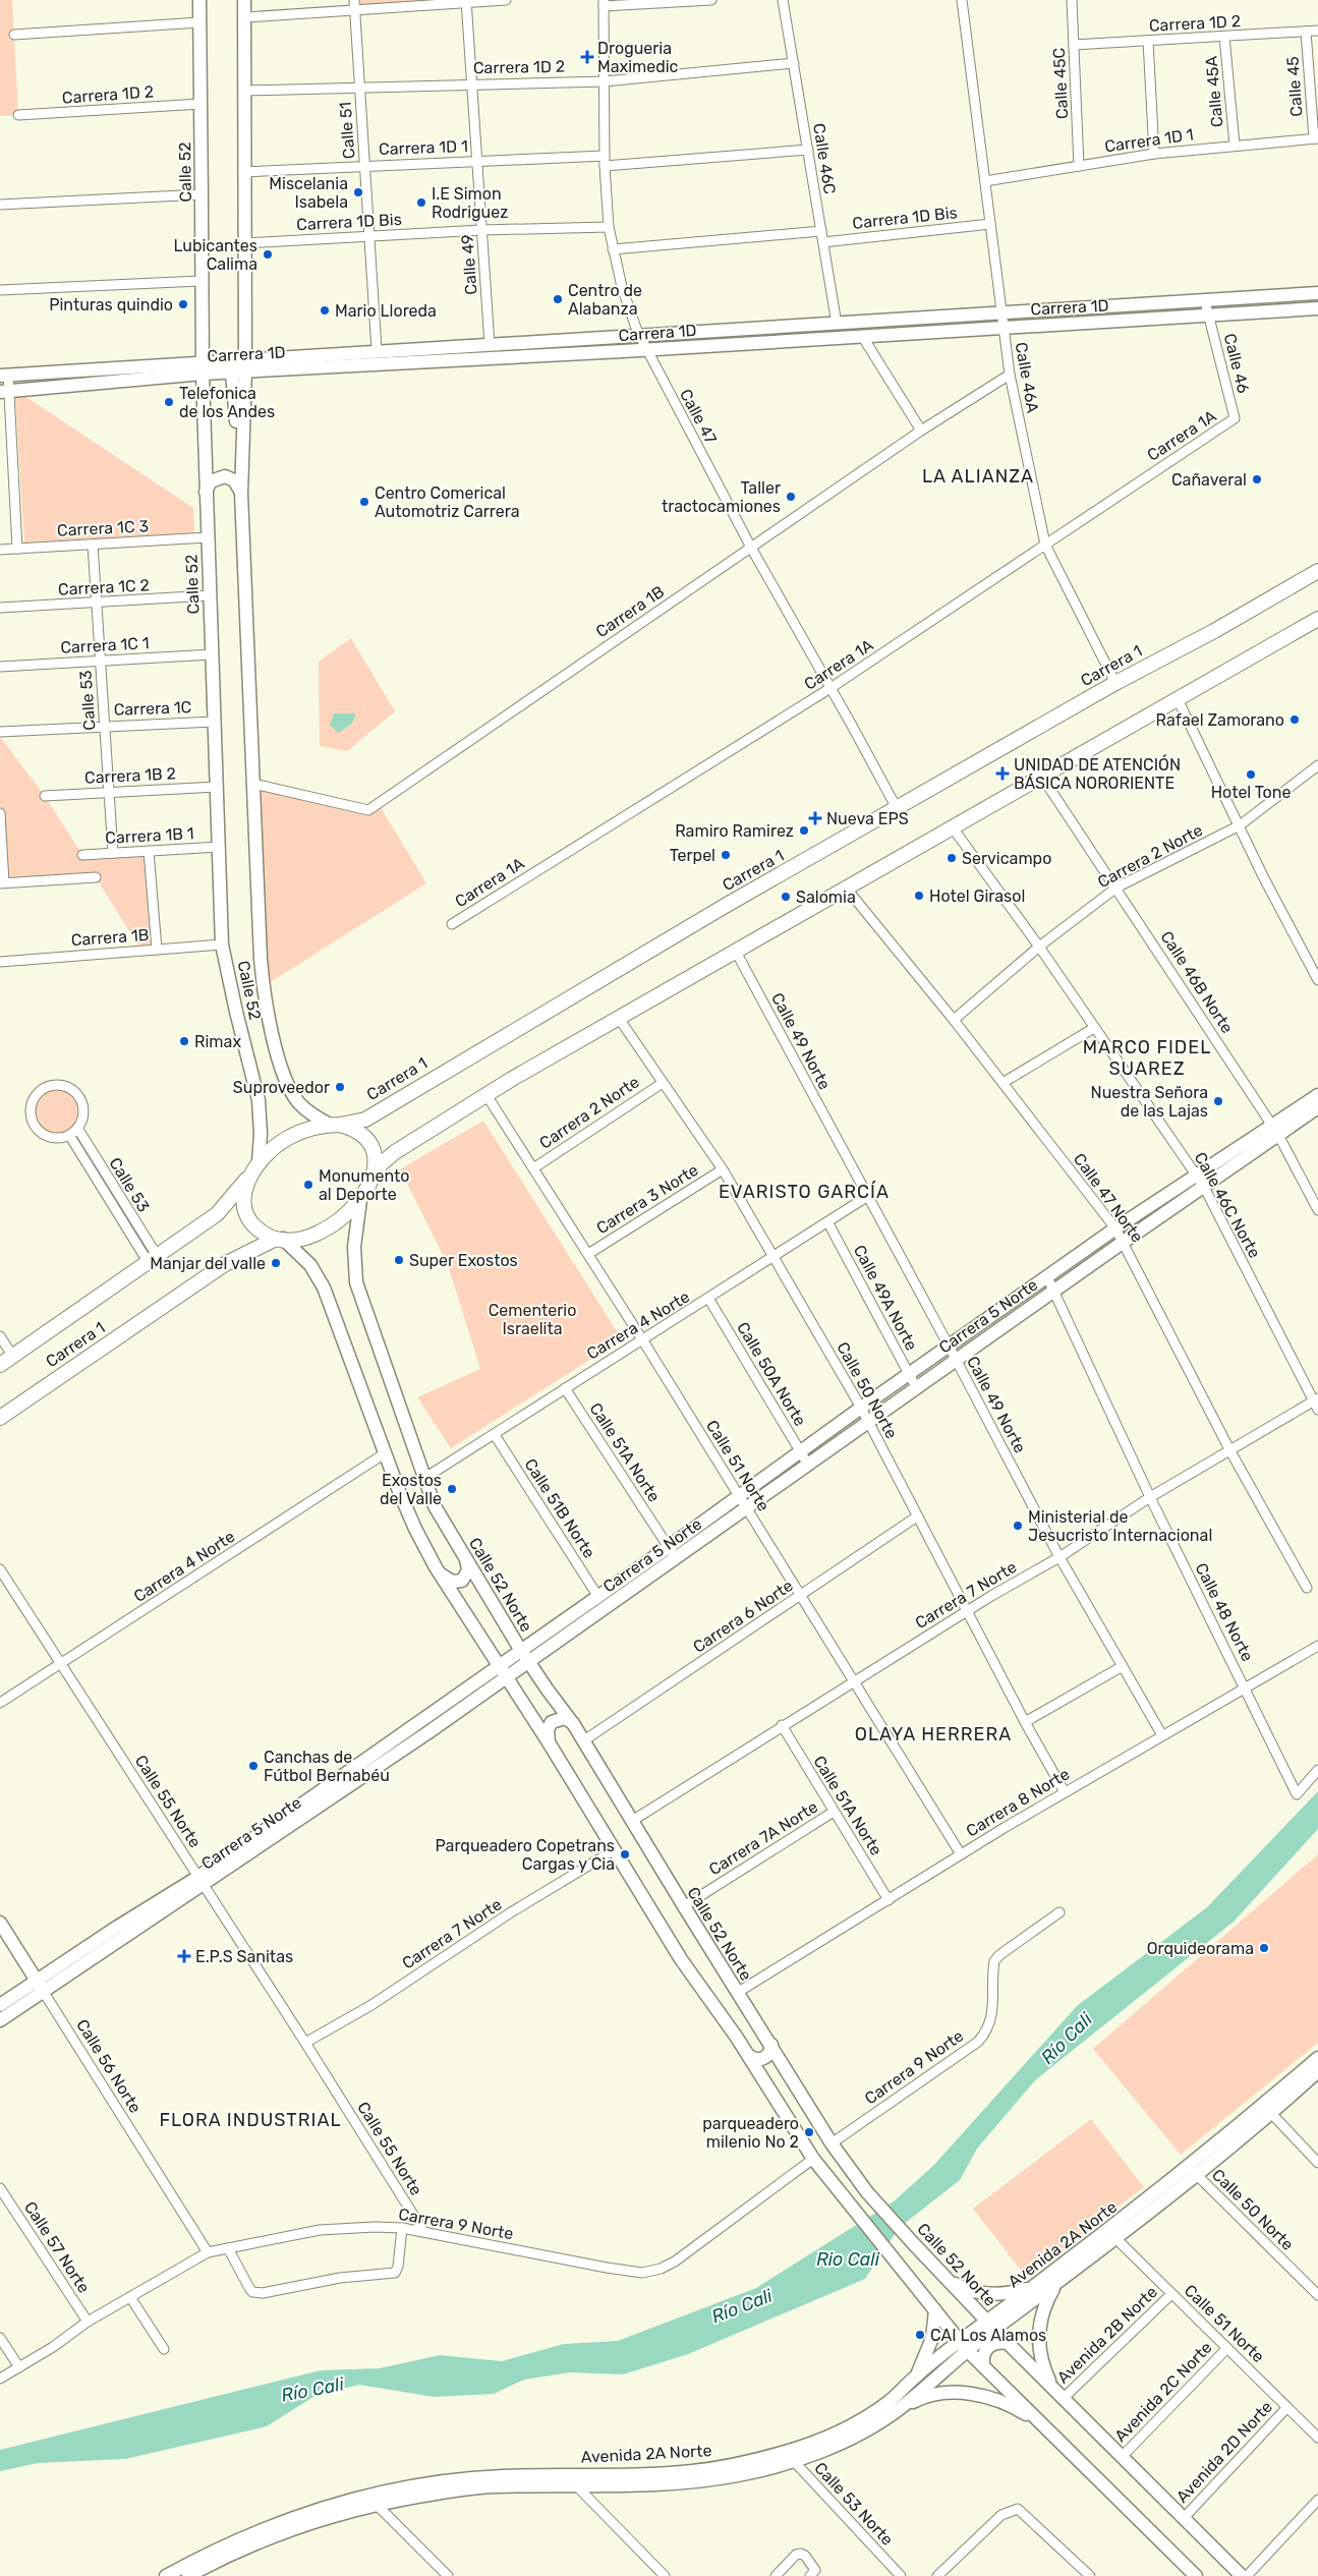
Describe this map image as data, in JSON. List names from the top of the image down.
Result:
{
  "streets": {
    "main road": [
      "Calle 52",
      "Carrera 1D",
      "Carrera 1",
      "Carrera 5 Norte",
      "Calle 52 Norte",
      "Calle 56 Norte",
      "Avenida 2A Norte"
    ],
    "street": [
      "Carrera 1D 2",
      "Calle 45C",
      "Calle 45",
      "Calle 45A",
      "Calle 51",
      "Carrera 1D 1",
      "Calle 46C",
      "Carrera 1D Bis",
      "Calle 49",
      "Calle 46",
      "Calle 46A",
      "Calle 47",
      "Carrera 1A",
      "Carrera 1C 3",
      "Carrera 1C 2",
      "Carrera 1B",
      "Carrera 1C 1",
      "Calle 53",
      "Carrera 1C",
      "Carrera 1B 2",
      "Carrera 1B 1",
      "Carrera 2 Norte",
      "Calle 46B Norte",
      "Calle 49 Norte",
      "Calle 47 Norte",
      "Carrera 3 Norte",
      "Calle 46C Norte",
      "Calle 49A Norte",
      "Carrera 4 Norte",
      "Calle 50A Norte",
      "Calle 50 Norte",
      "Calle 51A Norte",
      "Calle 51 Norte",
      "Calle 51B Norte",
      "Carrera 7 Norte",
      "Calle 48 Norte",
      "Carrera 6 Norte",
      "Calle 55 Norte",
      "Carrera 8 Norte",
      "Carrera 7A Norte",
      "Carrera 9 Norte",
      "Calle 57 Norte",
      "Avenida 2B Norte",
      "Avenida 2C Norte",
      "Avenida 2D Norte",
      "Calle 53 Norte"
    ]
  },
  "crossings": [
    ["Carrera 1D 2", "Calle 45C"],
    ["Carrera 1D 2", "Calle 45"],
    ["Carrera 1D 2", "Calle 45A"],
    ["Carrera 1D 2", "Calle 51"],
    ["Carrera 1D 2", "Calle 46C"],
    ["Carrera 1D 2", "Calle 52"],
    ["Carrera 1D 2", "Calle 49"],
    ["Carrera 1D 2", "Calle 47"],
    ["Calle 45C", "Carrera 1D 1"],
    ["Calle 45", "Carrera 1D 1"],
    ["Calle 45A", "Carrera 1D 1"],
    ["Calle 51", "Carrera 1D 1"],
    ["Calle 51", "Carrera 1D Bis"],
    ["Calle 51", "Carrera 1D"],
    ["Carrera 1D 1", "Calle 52"],
    ["Carrera 1D 1", "Calle 49"],
    ["Carrera 1D 1", "Calle 46A"],
    ["Carrera 1D 1", "Calle 47"],
    ["Calle 46C", "Carrera 1D Bis"],
    ["Calle 46C", "Carrera 1D"],
    ["Calle 52", "Carrera 1D Bis"],
    ["Calle 52", "Carrera 1D"],
    ["Calle 52", "Carrera 1C 3"],
    ["Calle 52", "Carrera 1C 2"],
    ["Calle 52", "Carrera 1B"],
    ["Calle 52", "Carrera 1C 1"],
    ["Calle 52", "Carrera 1"],
    ["Calle 52", "Carrera 1C"],
    ["Calle 52", "Carrera 1B 2"],
    ["Calle 52", "Carrera 1B 1"],
    ["Calle 52", "Calle 52 Norte"],
    ["Carrera 1D Bis", "Calle 49"],
    ["Carrera 1D Bis", "Calle 46A"],
    ["Carrera 1D Bis", "Calle 47"],
    ["Calle 49", "Carrera 1D"],
    ["Carrera 1D", "Calle 46"],
    ["Carrera 1D", "Calle 46A"],
    ["Carrera 1D", "Calle 47"],
    ["Calle 46", "Carrera 1A"],
    ["Calle 46A", "Carrera 1A"],
    ["Calle 46A", "Carrera 1B"],
    ["Calle 46A", "Carrera 1"],
    ["Calle 47", "Carrera 1A"],
    ["Calle 47", "Carrera 1B"],
    ["Calle 47", "Carrera 1"],
    ["Carrera 1C 3", "Calle 53"],
    ["Carrera 1C 2", "Calle 53"],
    ["Carrera 1C 1", "Calle 53"],
    ["Carrera 1", "Calle 53"],
    ["Carrera 1", "Calle 52 Norte"],
    ["Calle 53", "Carrera 1C"],
    ["Calle 53", "Carrera 1B 2"],
    ["Calle 53", "Carrera 1B 1"],
    ["Carrera 2 Norte", "Calle 46B Norte"],
    ["Carrera 2 Norte", "Calle 47 Norte"],
    ["Carrera 2 Norte", "Calle 46C Norte"],
    ["Carrera 2 Norte", "Calle 50 Norte"],
    ["Carrera 2 Norte", "Calle 51 Norte"],
    ["Calle 46B Norte", "Carrera 5 Norte"],
    ["Calle 49 Norte", "Carrera 5 Norte"],
    ["Calle 49 Norte", "Carrera 4 Norte"],
    ["Calle 49 Norte", "Carrera 7 Norte"],
    ["Calle 49 Norte", "Carrera 8 Norte"],
    ["Calle 47 Norte", "Carrera 5 Norte"],
    ["Calle 47 Norte", "Carrera 7 Norte"],
    ["Carrera 3 Norte", "Calle 50 Norte"],
    ["Carrera 3 Norte", "Calle 51 Norte"],
    ["Calle 46C Norte", "Carrera 5 Norte"],
    ["Calle 46C Norte", "Carrera 7 Norte"],
    ["Calle 49A Norte", "Carrera 5 Norte"],
    ["Calle 49A Norte", "Carrera 4 Norte"],
    ["Carrera 5 Norte", "Calle 50A Norte"],
    ["Carrera 5 Norte", "Calle 50 Norte"],
    ["Carrera 5 Norte", "Calle 51A Norte"],
    ["Carrera 5 Norte", "Calle 51 Norte"],
    ["Carrera 5 Norte", "Calle 51B Norte"],
    ["Carrera 5 Norte", "Calle 52 Norte"],
    ["Carrera 5 Norte", "Calle 48 Norte"],
    ["Carrera 5 Norte", "Calle 55 Norte"],
    ["Carrera 5 Norte", "Calle 56 Norte"],
    ["Carrera 4 Norte", "Calle 50A Norte"],
    ["Carrera 4 Norte", "Calle 50 Norte"],
    ["Carrera 4 Norte", "Calle 51A Norte"],
    ["Carrera 4 Norte", "Calle 51 Norte"],
    ["Carrera 4 Norte", "Calle 51B Norte"],
    ["Carrera 4 Norte", "Calle 52 Norte"],
    ["Carrera 4 Norte", "Calle 55 Norte"],
    ["Calle 50 Norte", "Carrera 7 Norte"],
    ["Calle 50 Norte", "Carrera 6 Norte"],
    ["Calle 50 Norte", "Carrera 8 Norte"],
    ["Calle 50 Norte", "Avenida 2A Norte"],
    ["Calle 51A Norte", "Carrera 7 Norte"],
    ["Calle 51A Norte", "Carrera 8 Norte"],
    ["Calle 51A Norte", "Carrera 7A Norte"],
    ["Calle 51 Norte", "Carrera 7 Norte"],
    ["Calle 51 Norte", "Carrera 6 Norte"],
    ["Calle 51 Norte", "Carrera 8 Norte"],
    ["Calle 51 Norte", "Avenida 2A Norte"],
    ["Calle 51 Norte", "Avenida 2B Norte"],
    ["Calle 51 Norte", "Avenida 2C Norte"],
    ["Calle 51 Norte", "Avenida 2D Norte"],
    ["Calle 52 Norte", "Carrera 7 Norte"],
    ["Calle 52 Norte", "Carrera 6 Norte"],
    ["Calle 52 Norte", "Carrera 8 Norte"],
    ["Calle 52 Norte", "Carrera 7A Norte"],
    ["Calle 52 Norte", "Carrera 9 Norte"],
    ["Calle 52 Norte", "Avenida 2A Norte"],
    ["Calle 52 Norte", "Avenida 2B Norte"],
    ["Calle 52 Norte", "Avenida 2C Norte"],
    ["Calle 52 Norte", "Avenida 2D Norte"],
    ["Carrera 7 Norte", "Calle 48 Norte"],
    ["Carrera 7 Norte", "Calle 55 Norte"],
    ["Calle 48 Norte", "Carrera 8 Norte"],
    ["Calle 55 Norte", "Carrera 9 Norte"],
    ["Calle 56 Norte", "Carrera 9 Norte"],
    ["Carrera 9 Norte", "Calle 57 Norte"],
    ["Avenida 2A Norte", "Calle 53 Norte"]
  ],
  "districts": [
    "LA ALIANZA",
    "MARCO FIDEL SUAREZ",
    "EVARISTO GARCÍA",
    "OLAYA HERRERA",
    "FLORA INDUSTRIAL"
  ],
  "water": ["Río Cali", "Rio Cali"],
  "parks": ["Cementerio Israelita"],
  "places": {
    "health": [
      "Drogueria Maximedic",
      "UNIDAD DE ATENCIÓN BÁSICA NORORIENTE",
      "Nueva EPS",
      "E.P.S Sanitas"
    ],
    "other": [
      "Miscelania Isabela",
      "I.E Simon Rodriguez",
      "Lubicantes Calima",
      "Centro de Alabanza",
      "Pinturas quindio",
      "Mario Lloreda",
      "Telefonica de los Andes",
      "Cañaveral",
      "Taller tractocamiones",
      "Centro Comerical Automotriz Carrera",
      "Rafael Zamorano",
      "Hotel Tone",
      "Ramiro Ramirez",
      "Terpel",
      "Servicampo",
      "Hotel Girasol",
      "Salomia",
      "Rimax",
      "Suproveedor",
      "Nuestra Señora de las Lajas",
      "Monumento al Deporte",
      "Super Exostos",
      "Manjar del valle",
      "Exostos del Valle",
      "Ministerial de Jesucristo Internacional",
      "Canchas de Fútbol Bernabéu",
      "Parqueadero Copetrans Cargas y Cia",
      "Orquideorama",
      "parqueadero milenio No 2",
      "CAI Los Alamos"
    ]
  }
}
